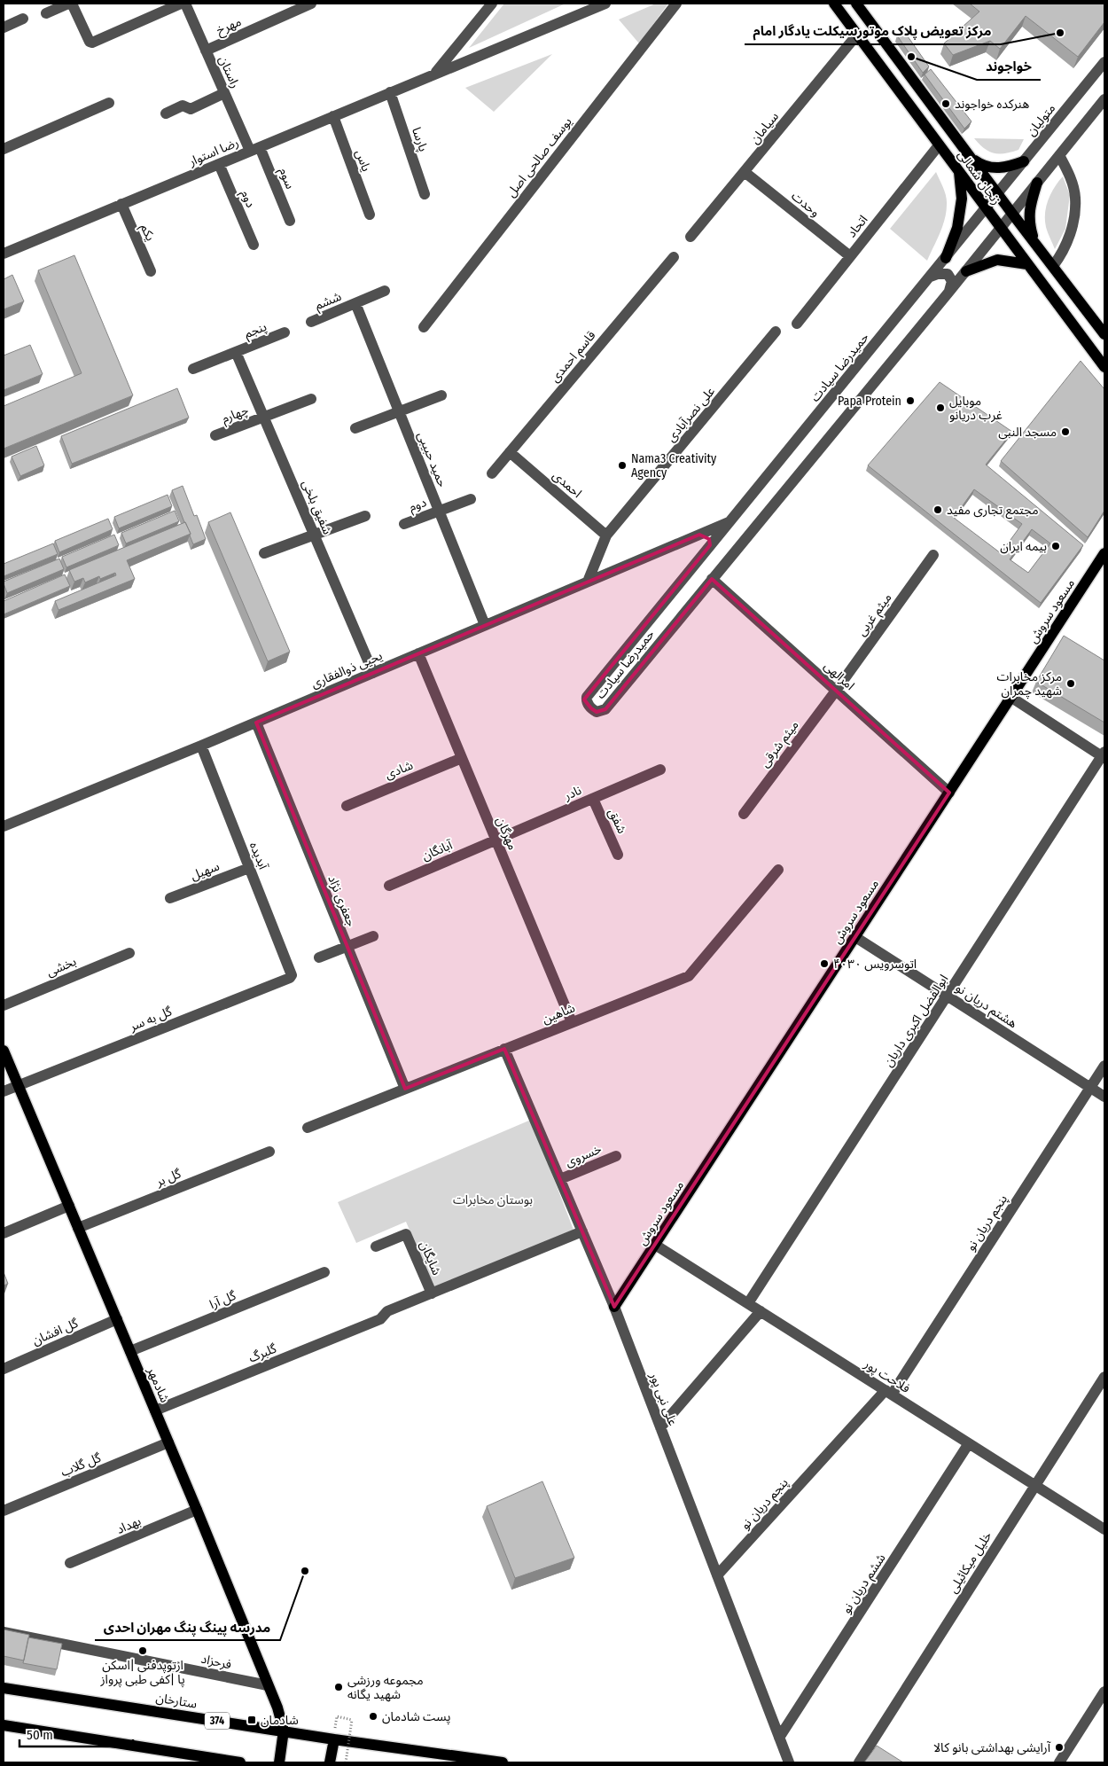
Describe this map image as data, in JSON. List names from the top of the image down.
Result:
{
  "streets": {
    "main road": [
      "زنجان شمالی",
      "مسعود سروش",
      "شادمهر",
      "ستارخان",
      "374"
    ],
    "street": [
      "مهرخ",
      "راستان",
      "متولیان",
      "سیامان",
      "پارسا",
      "رضا استوار",
      "یوسف صالحی اصل",
      "یاس",
      "سوم",
      "دوم",
      "وحدت",
      "اتحاد",
      "یکم",
      "ششم",
      "پنجم",
      "قاسم احمدی",
      "حمیدرضا سیادت",
      "چهارم",
      "علی نصرآبادی",
      "حمید حبیبی",
      "احمدی",
      "شفیق بلخی",
      "میثم غربی",
      "یحیی ذوالفقاری",
      "امرالهی",
      "میثم شرقی",
      "شادی",
      "نادر",
      "شفق",
      "مهرگان",
      "آبانگان",
      "آبدیده",
      "سهیل",
      "جعفری نژاد",
      "بخشی",
      "هشتم دریان‌ نو",
      "شاهین",
      "گل به سر",
      "ابوالفضل اکبری داریان",
      "خسروی",
      "گل بر",
      "پنجم دریان‌ نو",
      "شایگان",
      "گل آرا",
      "گل افشان",
      "گلبرگ",
      "فلاحت پور",
      "علی نبی پور",
      "گل گلاب",
      "بهداد",
      "خلیل میکائیلی",
      "ششم دریان نو",
      "فرحزاد"
    ]
  },
  "crossings": [
    ["مهرخ", "راستان"],
    ["راستان", "رضا استوار"],
    ["راستان", "سوم"],
    ["متولیان", "زنجان شمالی"],
    ["متولیان", "حمیدرضا سیادت"],
    ["سیامان", "زنجان شمالی"],
    ["سیامان", "وحدت"],
    ["پارسا", "رضا استوار"],
    ["رضا استوار", "یاس"],
    ["رضا استوار", "سوم"],
    ["رضا استوار", "دوم"],
    ["رضا استوار", "یکم"],
    ["زنجان شمالی", "اتحاد"],
    ["زنجان شمالی", "حمیدرضا سیادت"],
    ["دوم", "حمید حبیبی"],
    ["وحدت", "اتحاد"],
    ["ششم", "حمید حبیبی"],
    ["پنجم", "شفیق بلخی"],
    ["قاسم احمدی", "احمدی"],
    ["حمیدرضا سیادت", "یحیی ذوالفقاری"],
    ["حمیدرضا سیادت", "امرالهی"],
    ["چهارم", "شفیق بلخی"],
    ["علی نصرآبادی", "احمدی"],
    ["علی نصرآبادی", "یحیی ذوالفقاری"],
    ["حمید حبیبی", "یحیی ذوالفقاری"],
    ["شفیق بلخی", "یحیی ذوالفقاری"],
    ["مسعود سروش", "امرالهی"],
    ["مسعود سروش", "هشتم دریان‌ نو"],
    ["مسعود سروش", "فلاحت پور"],
    ["مسعود سروش", "علی نبی پور"],
    ["میثم غربی", "امرالهی"],
    ["میثم غربی", "میثم شرقی"],
    ["یحیی ذوالفقاری", "مهرگان"],
    ["یحیی ذوالفقاری", "آبدیده"],
    ["یحیی ذوالفقاری", "جعفری نژاد"],
    ["امرالهی", "میثم شرقی"],
    ["شادی", "مهرگان"],
    ["نادر", "شفق"],
    ["نادر", "مهرگان"],
    ["نادر", "آبانگان"],
    ["مهرگان", "آبانگان"],
    ["مهرگان", "شاهین"],
    ["آبدیده", "سهیل"],
    ["آبدیده", "گل به سر"],
    ["جعفری نژاد", "شاهین"],
    ["هشتم دریان‌ نو", "ابوالفضل اکبری داریان"],
    ["هشتم دریان‌ نو", "پنجم دریان‌ نو"],
    ["شاهین", "علی نبی پور"],
    ["گل به سر", "شادمهر"],
    ["ابوالفضل اکبری داریان", "فلاحت پور"],
    ["خسروی", "علی نبی پور"],
    ["گل بر", "شادمهر"],
    ["پنجم دریان‌ نو", "فلاحت پور"],
    ["پنجم دریان‌ نو", "علی نبی پور"],
    ["شایگان", "گلبرگ"],
    ["گل آرا", "شادمهر"],
    ["گل افشان", "شادمهر"],
    ["گلبرگ", "شادمهر"],
    ["گلبرگ", "علی نبی پور"],
    ["فلاحت پور", "خلیل میکائیلی"],
    ["فلاحت پور", "ششم دریان نو"],
    ["شادمهر", "گل گلاب"],
    ["شادمهر", "بهداد"],
    ["شادمهر", "فرحزاد"],
    ["شادمهر", "ستارخان"],
    ["علی نبی پور", "ششم دریان نو"]
  ],
  "parks": ["بوستان مخابرات"],
  "places": {
    "other": [
      "مرکز تعویض پلاک موتورسیکلت یادگار امام",
      "خواجوند",
      "هنرکده خواجوند",
      "Papa Protein",
      "موبایل غرب دریانو",
      "مسجد النبی",
      "Nama3 Creativity Agency",
      "مجتمع تجاری مفید",
      "بیمه ایران",
      "مرکز مخابرات شهید چمران",
      "اتوسرویس ۴۰۳۰",
      "مدرسه پینگ پنگ مهران احدی",
      "ارتوپدفنی |اسکن پا |کفی طبی پرواز",
      "مجموعه ورزشی شهید یگانه",
      "پست شادمان",
      "آرایشی بهداشتی بانو کالا"
    ],
    "transit": ["شادمان"]
  },
  "scale_bar": "50 m"
}
